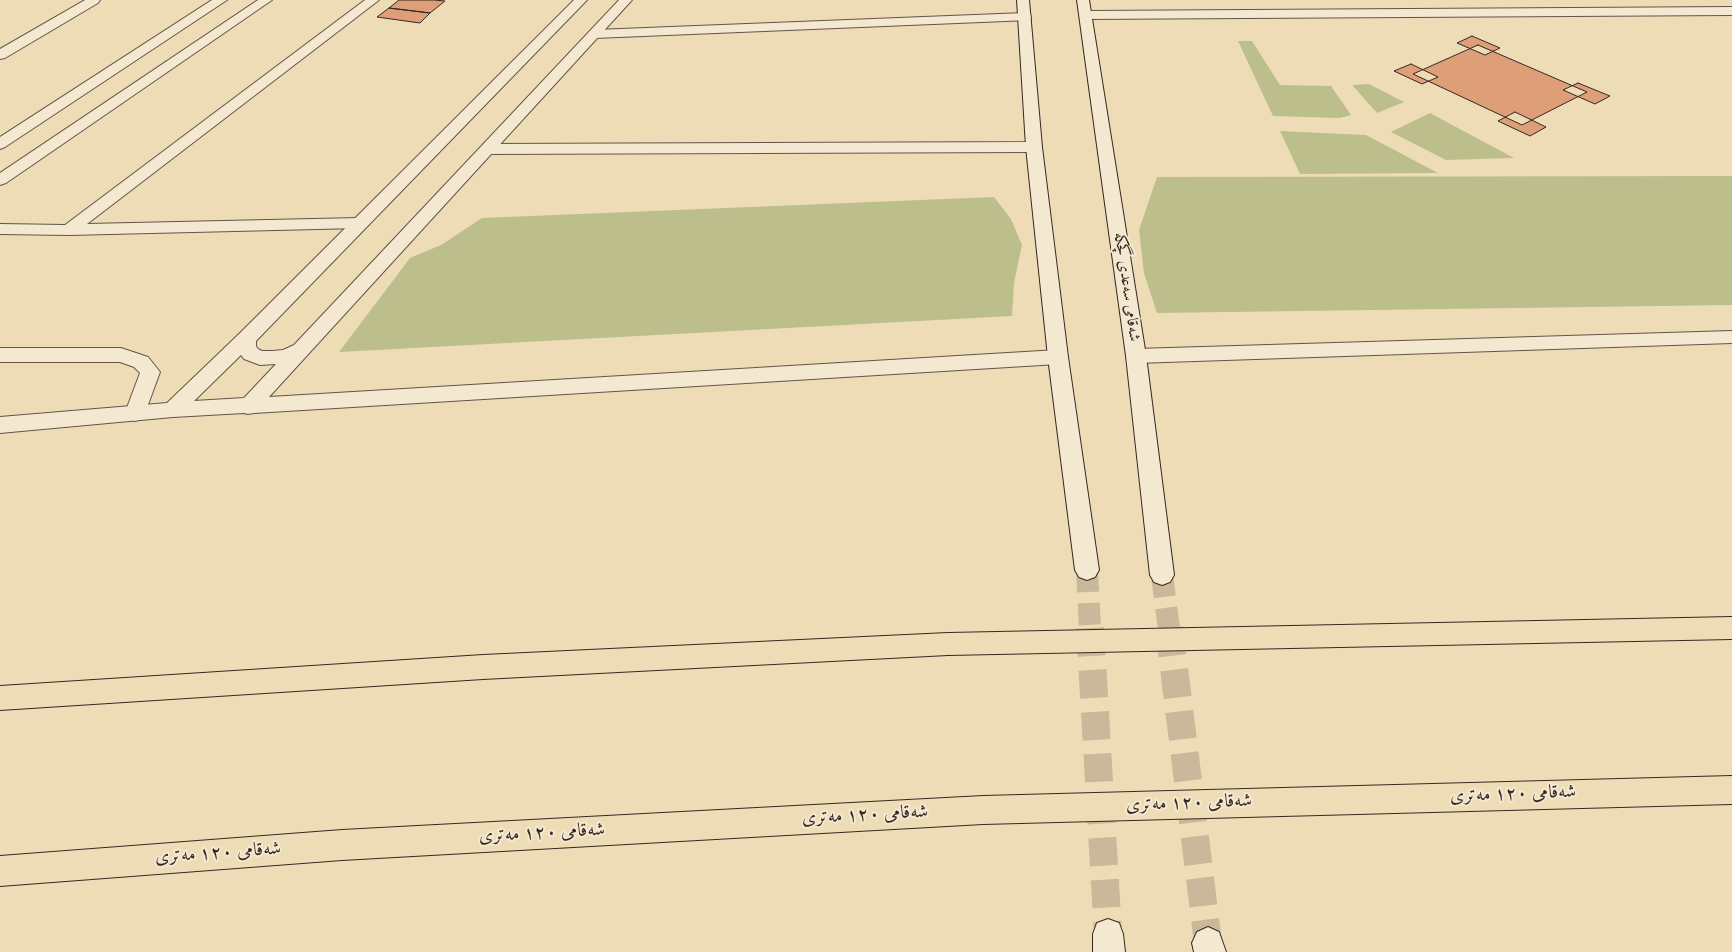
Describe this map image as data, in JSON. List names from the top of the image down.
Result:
{
  "streets": {
    "highway": ["شەقامی ١٢٠ مەتری"],
    "street": ["شەقامی سەعدی گچکە"]
  }
}
